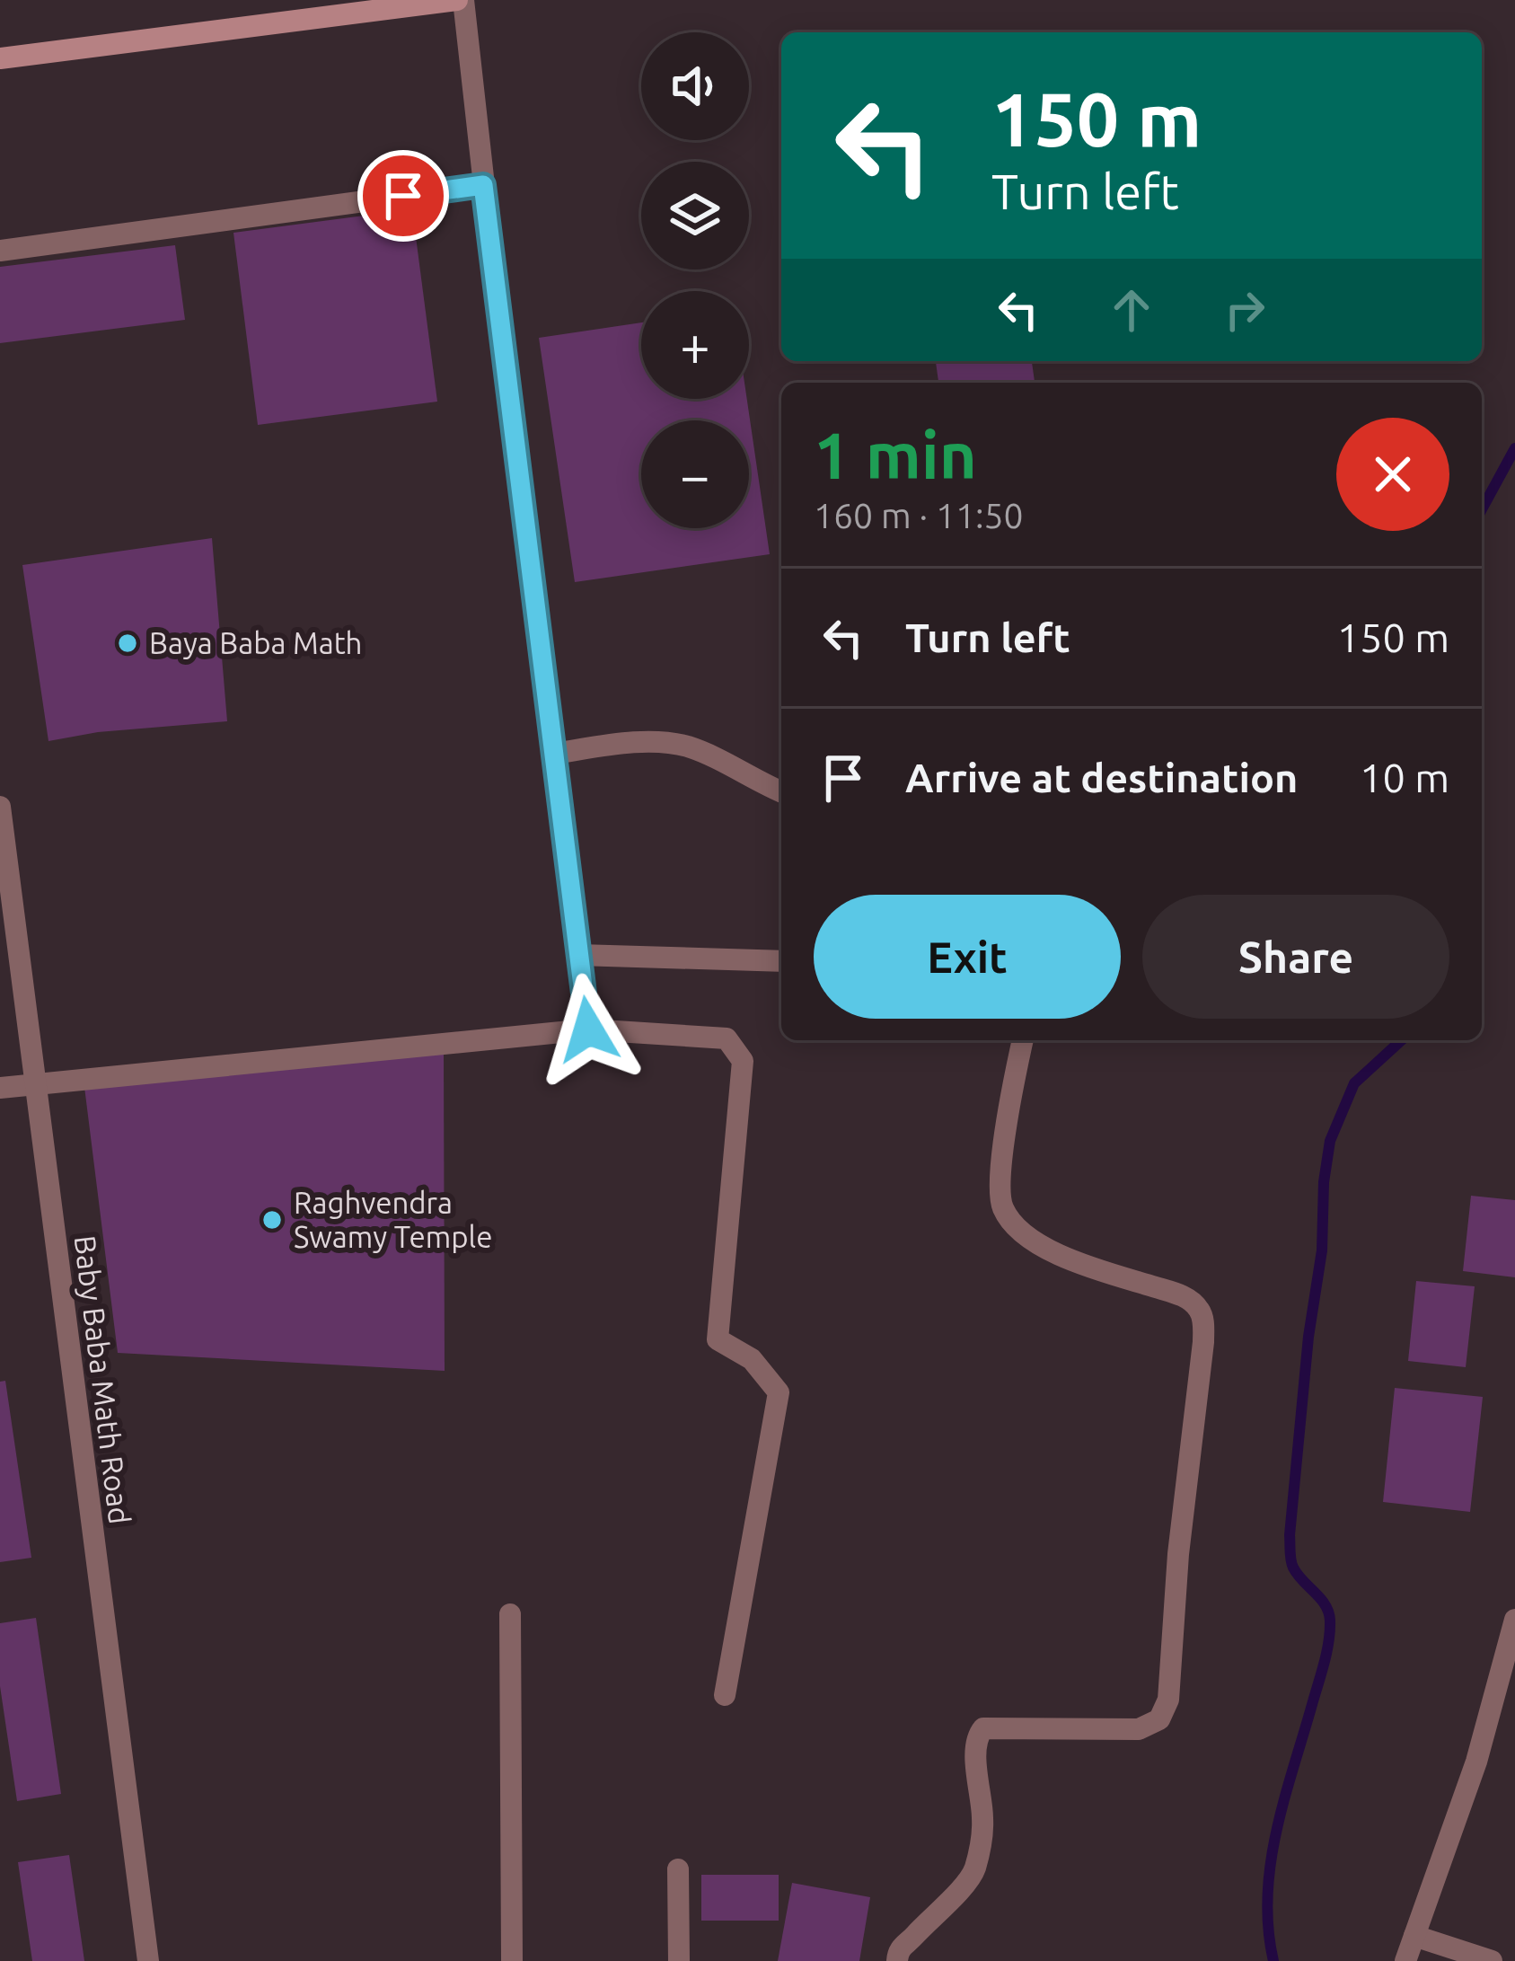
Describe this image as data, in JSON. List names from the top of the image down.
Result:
{
  "streets": {
    "street": ["Baby Baba Math Road"]
  },
  "places": ["Baya Baba Math", "Raghvendra Swamy Temple"],
  "page": {
    "map_buttons": ["+", "−"],
    "turn": ["150 m", "Turn left"],
    "heading": ["1 min", "160 m · 11:50"],
    "list": [
      {
        "name": "Turn left",
        "value": "150 m"
      },
      {
        "name": "Arrive at destination",
        "value": "10 m"
      }
    ],
    "buttons": ["Exit", "Share"]
  }
}
